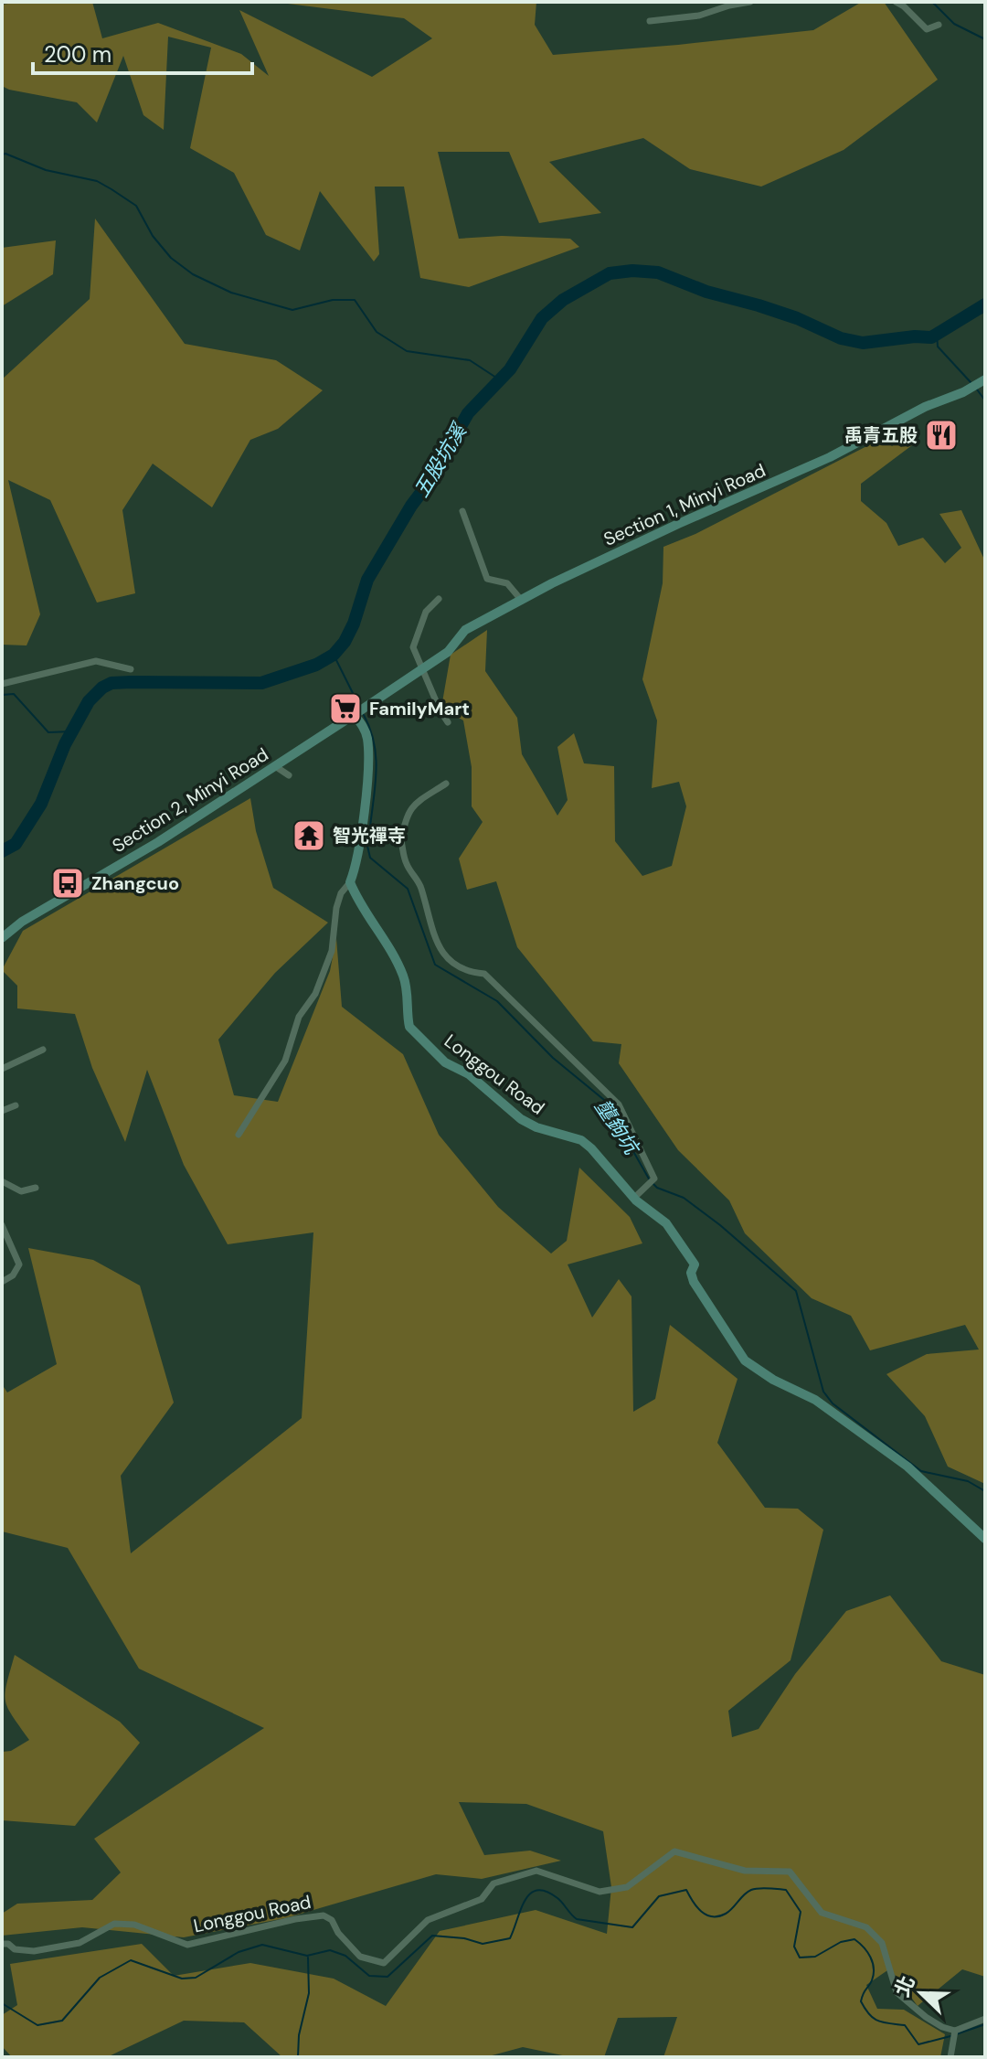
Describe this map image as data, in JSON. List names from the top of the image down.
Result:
{
  "streets": {
    "street": ["Section 1, Minyi Road", "Section 2, Minyi Road", "Longgou Road"]
  },
  "crossings": [
    ["Section 1, Minyi Road", "Section 2, Minyi Road"]
  ],
  "water": ["五股坑溪", "壟鉤坑"],
  "places": {
    "restaurant": ["禹青五股"],
    "supermarket": ["FamilyMart"],
    "temple": ["智光禪寺"],
    "bus stop": ["Zhangcuo"]
  },
  "scale_bar": "200 m",
  "north": "top left"
}
